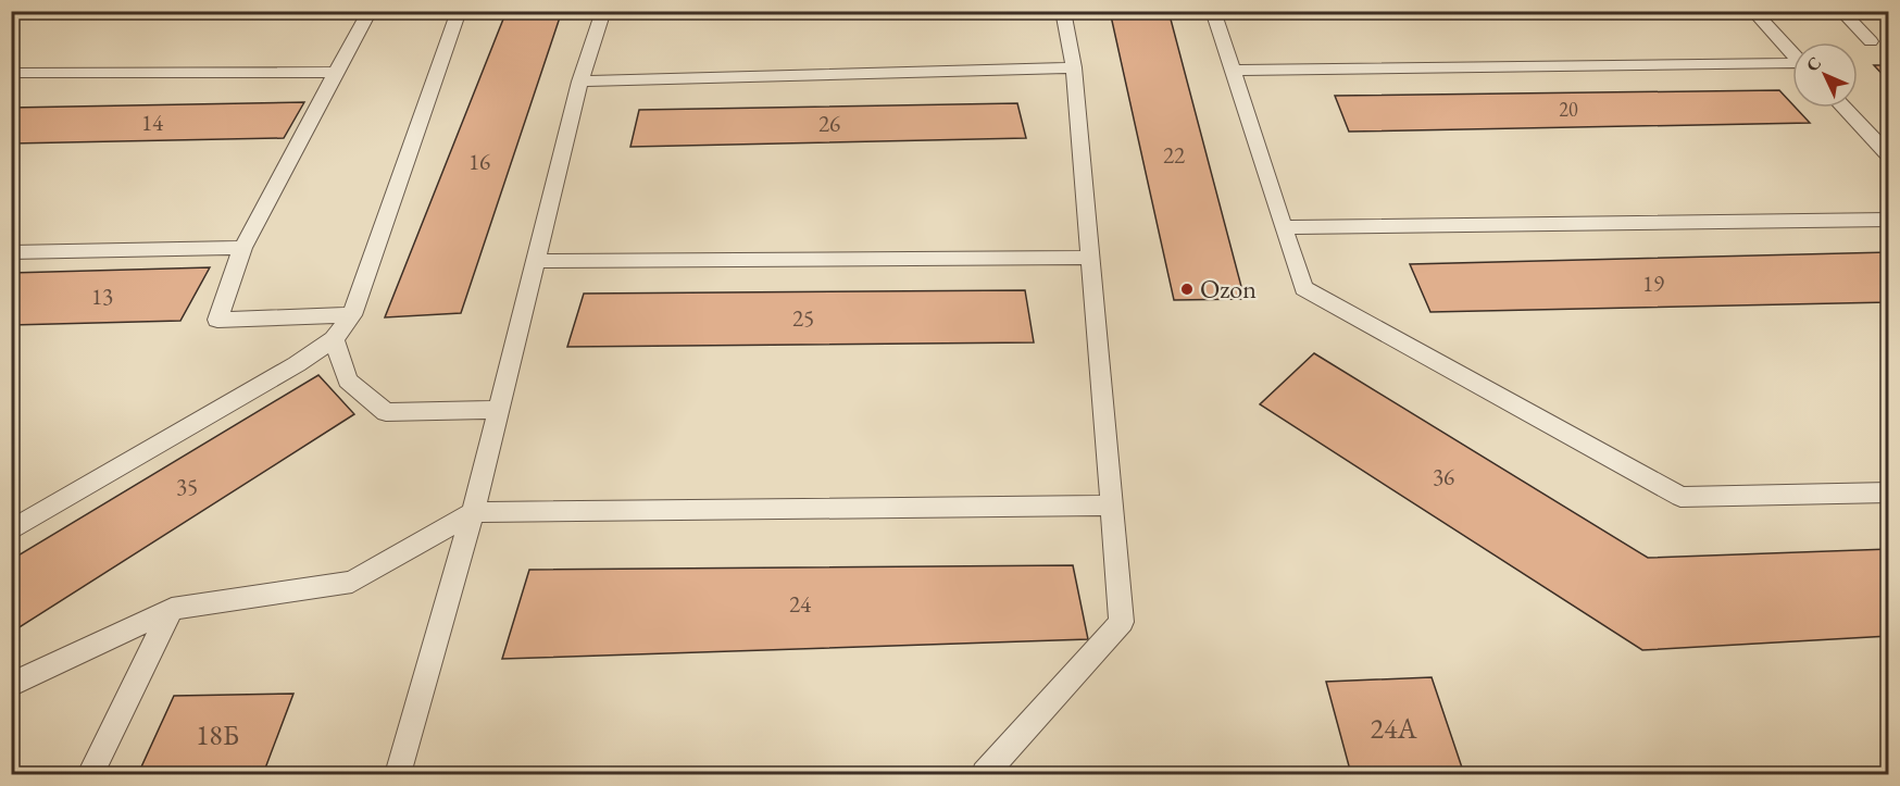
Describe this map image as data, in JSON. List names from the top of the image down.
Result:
{
  "places": ["Ozon"],
  "house_numbers": [
    "20",
    "14",
    "26",
    "22",
    "16",
    "19",
    "13",
    "25",
    "36",
    "35",
    "24",
    "24А",
    "18Б"
  ],
  "north": "top left"
}
